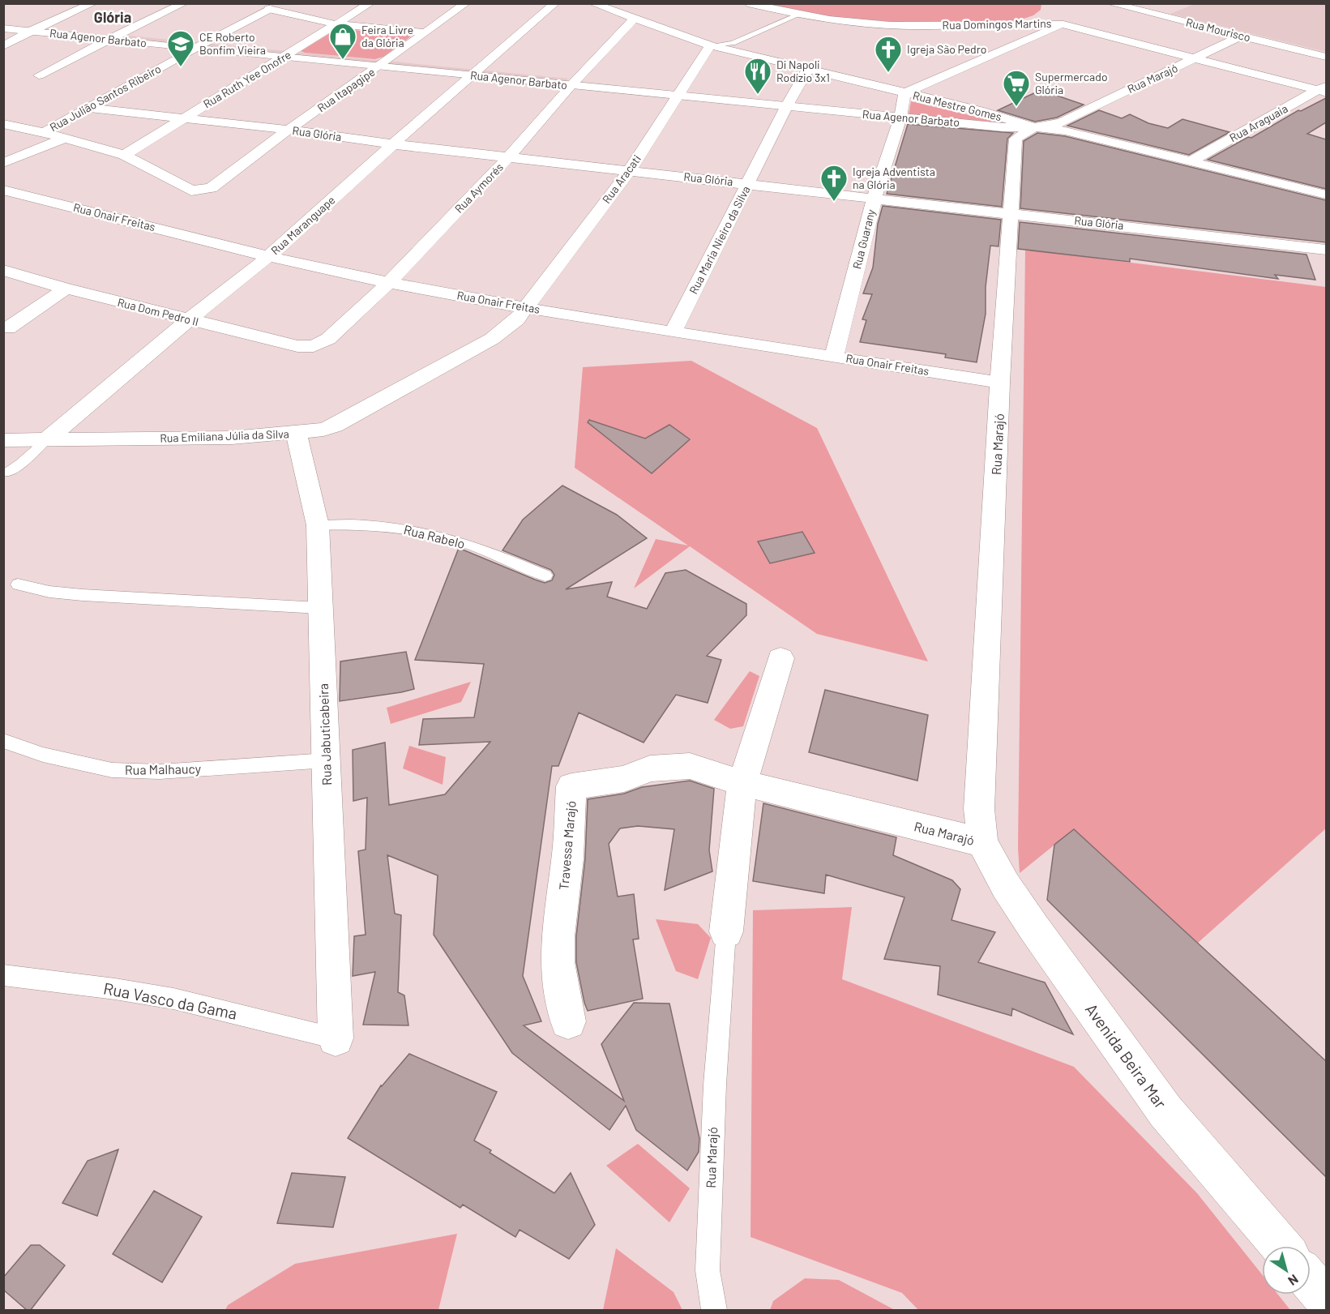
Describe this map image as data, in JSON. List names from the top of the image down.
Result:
{
  "streets": {
    "street": [
      "Rua Domingos Martins",
      "Rua Mourisco",
      "Rua Agenor Barbato",
      "Rua Marajó",
      "Rua Ruth Yee Onofre",
      "Rua Itapagipe",
      "Rua Julião Santos Ribeiro",
      "Rua Mestre Gomes",
      "Rua Araguaia",
      "Rua Glória",
      "Rua Aracati",
      "Rua Aymorés",
      "Rua Onair Freitas",
      "Rua Maranguape",
      "Rua Guarany",
      "Rua Maria Nieiro da Silva",
      "Rua Dom Pedro II",
      "Rua Emiliana Júlia da Silva",
      "Rua Jabuticabeira",
      "Travessa Marajó",
      "Avenida Beira Mar"
    ],
    "lane": ["Rua Rabelo", "Rua Malhaucy", "Rua Vasco da Gama"]
  },
  "crossings": [
    ["Rua Domingos Martins", "Rua Marajó"],
    ["Rua Domingos Martins", "Rua Araguaia"],
    ["Rua Mourisco", "Rua Marajó"],
    ["Rua Agenor Barbato", "Rua Marajó"],
    ["Rua Agenor Barbato", "Rua Ruth Yee Onofre"],
    ["Rua Agenor Barbato", "Rua Itapagipe"],
    ["Rua Agenor Barbato", "Rua Julião Santos Ribeiro"],
    ["Rua Agenor Barbato", "Rua Mestre Gomes"],
    ["Rua Agenor Barbato", "Rua Aracati"],
    ["Rua Agenor Barbato", "Rua Aymorés"],
    ["Rua Agenor Barbato", "Rua Maranguape"],
    ["Rua Agenor Barbato", "Rua Guarany"],
    ["Rua Agenor Barbato", "Rua Maria Nieiro da Silva"],
    ["Rua Marajó", "Rua Mestre Gomes"],
    ["Rua Marajó", "Rua Glória"],
    ["Rua Marajó", "Rua Onair Freitas"],
    ["Rua Marajó", "Travessa Marajó"],
    ["Rua Marajó", "Avenida Beira Mar"],
    ["Rua Ruth Yee Onofre", "Rua Itapagipe"],
    ["Rua Ruth Yee Onofre", "Rua Glória"],
    ["Rua Itapagipe", "Rua Glória"],
    ["Rua Julião Santos Ribeiro", "Rua Glória"],
    ["Rua Mestre Gomes", "Rua Araguaia"],
    ["Rua Mestre Gomes", "Rua Aracati"],
    ["Rua Mestre Gomes", "Rua Aymorés"],
    ["Rua Mestre Gomes", "Rua Guarany"],
    ["Rua Mestre Gomes", "Rua Maria Nieiro da Silva"],
    ["Rua Glória", "Rua Aracati"],
    ["Rua Glória", "Rua Aymorés"],
    ["Rua Glória", "Rua Maranguape"],
    ["Rua Glória", "Rua Guarany"],
    ["Rua Glória", "Rua Maria Nieiro da Silva"],
    ["Rua Aracati", "Rua Onair Freitas"],
    ["Rua Aracati", "Rua Emiliana Júlia da Silva"],
    ["Rua Aymorés", "Rua Onair Freitas"],
    ["Rua Aymorés", "Rua Dom Pedro II"],
    ["Rua Onair Freitas", "Rua Maranguape"],
    ["Rua Onair Freitas", "Rua Guarany"],
    ["Rua Onair Freitas", "Rua Maria Nieiro da Silva"],
    ["Rua Onair Freitas", "Rua Emiliana Júlia da Silva"],
    ["Rua Maranguape", "Rua Dom Pedro II"],
    ["Rua Maranguape", "Rua Emiliana Júlia da Silva"],
    ["Rua Emiliana Júlia da Silva", "Rua Jabuticabeira"],
    ["Rua Rabelo", "Rua Jabuticabeira"],
    ["Rua Jabuticabeira", "Rua Malhaucy"],
    ["Rua Jabuticabeira", "Rua Vasco da Gama"]
  ],
  "districts": ["Glória"],
  "places": {
    "shop": ["Feira Livre da Glória"],
    "school or university": ["CE Roberto Bonfim Vieira"],
    "church": ["Igreja São Pedro", "Igreja Adventista na Glória"],
    "restaurant": ["Di Napoli Rodízio 3x1"],
    "supermarket": ["Supermercado Glória"]
  },
  "north": "bottom right"
}
